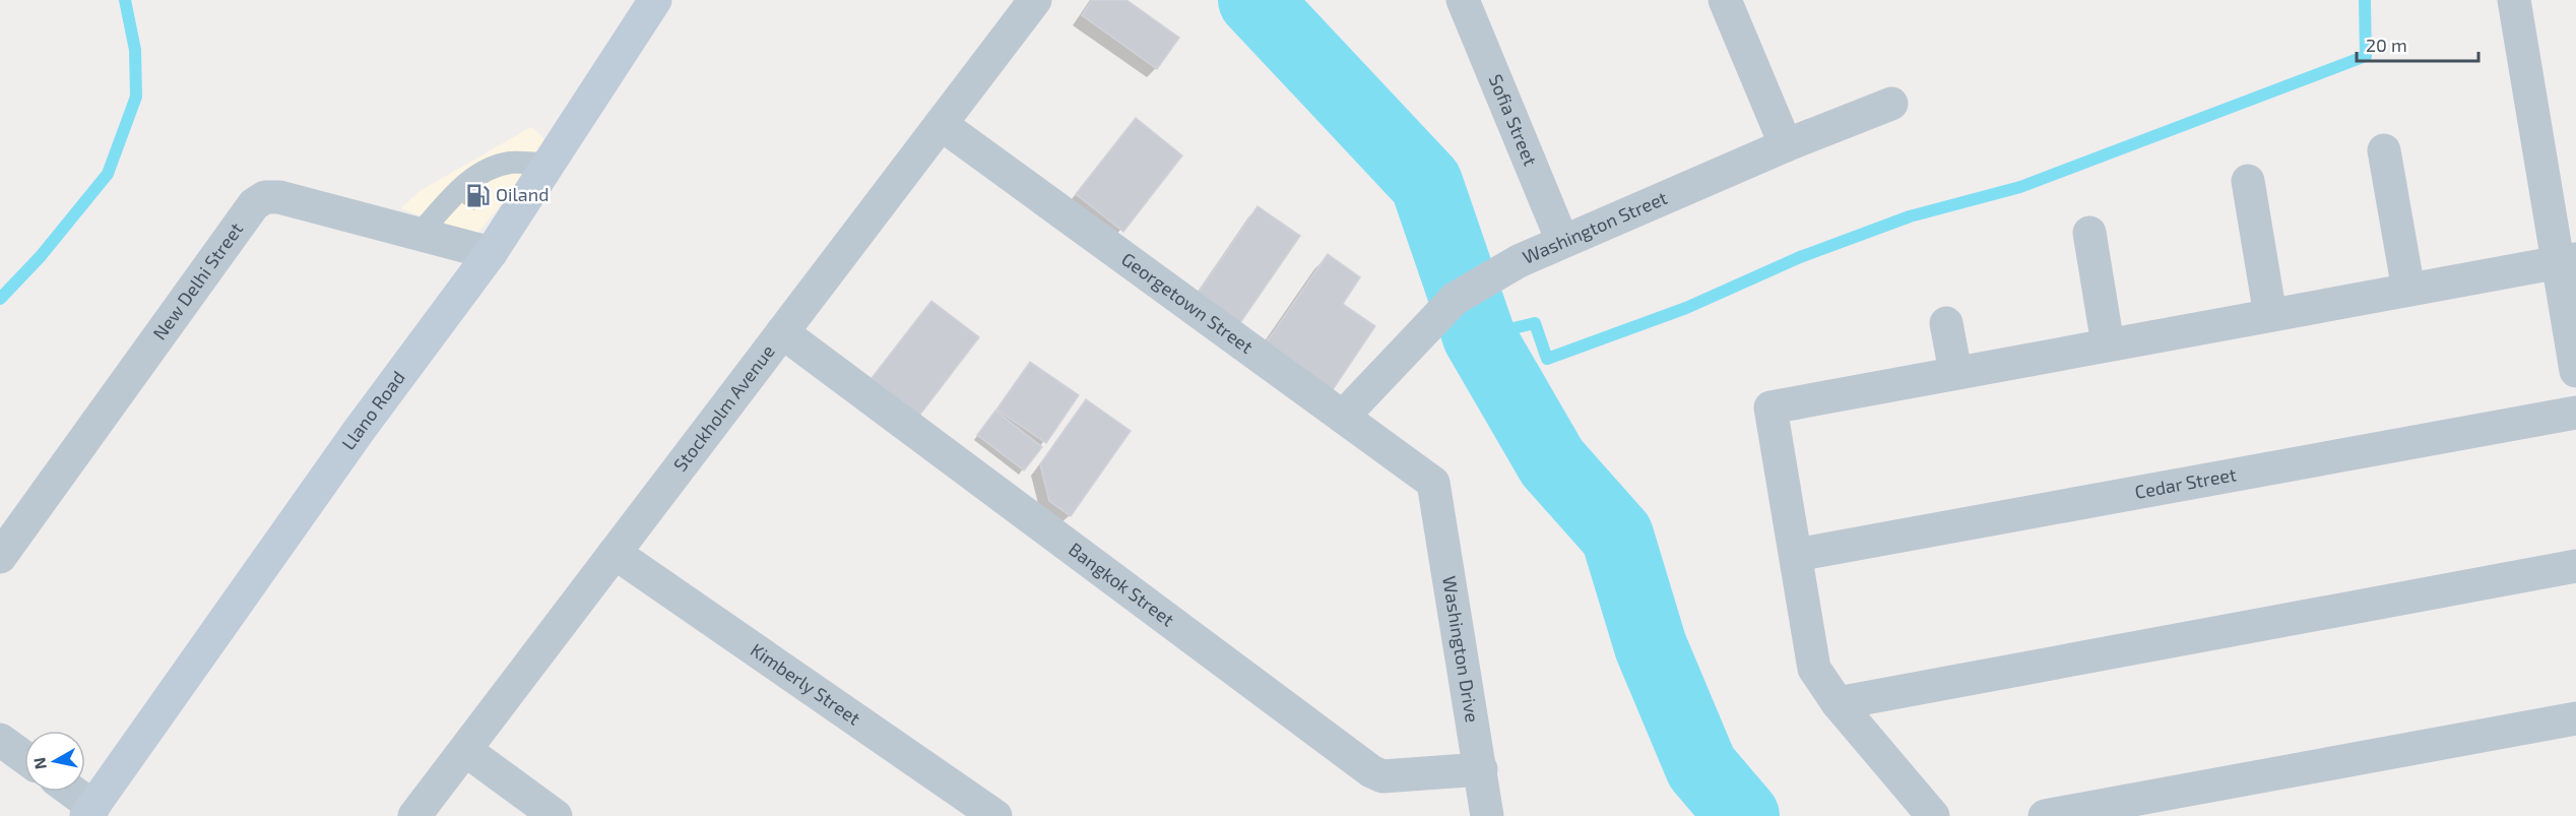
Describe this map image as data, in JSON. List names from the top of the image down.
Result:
{
  "streets": {
    "main road": ["Llano Road"],
    "street": [
      "Sofia Street",
      "Washington Street",
      "New Delhi Street",
      "Georgetown Street",
      "Stockholm Avenue",
      "Cedar Street",
      "Bangkok Street",
      "Washington Drive",
      "Kimberly Street"
    ]
  },
  "crossings": [
    ["Sofia Street", "Washington Street"],
    ["Washington Street", "Georgetown Street"],
    ["New Delhi Street", "Llano Road"],
    ["Georgetown Street", "Stockholm Avenue"],
    ["Georgetown Street", "Washington Drive"],
    ["Stockholm Avenue", "Bangkok Street"],
    ["Stockholm Avenue", "Kimberly Street"],
    ["Bangkok Street", "Washington Drive"]
  ],
  "places": {
    "fuel station": ["Oiland"]
  },
  "scale_bar": "20 m",
  "north": "left"
}
